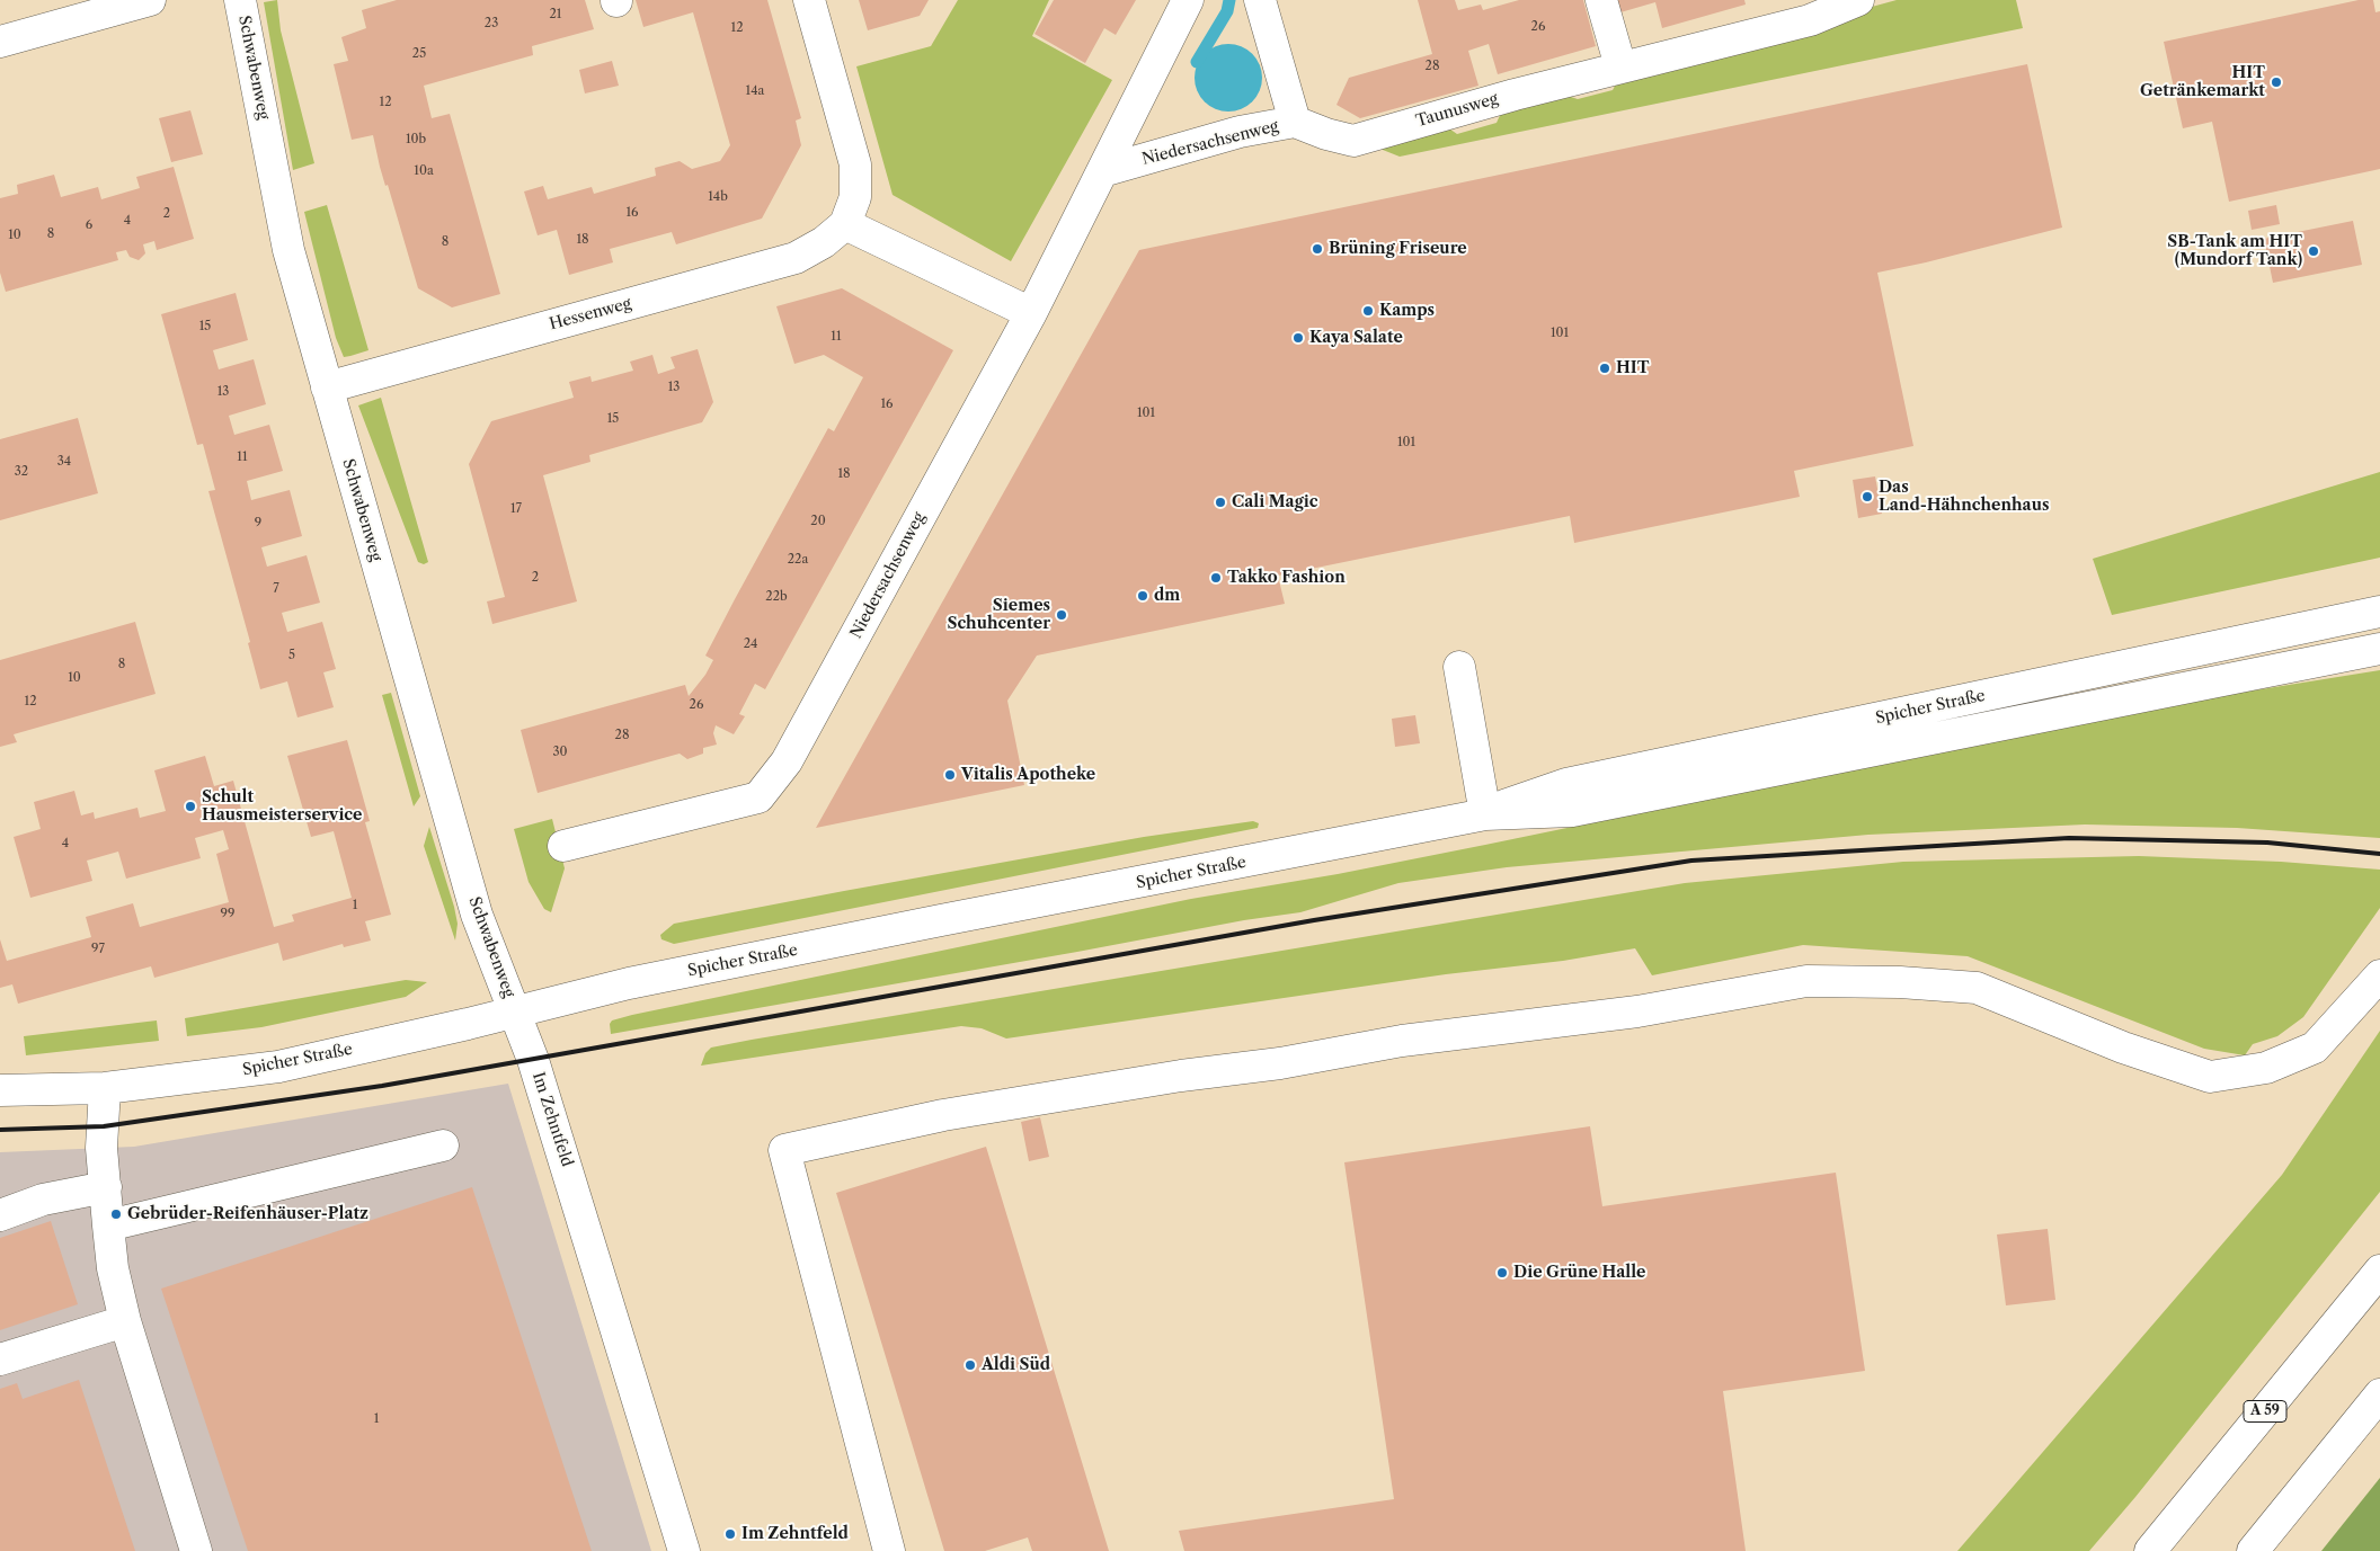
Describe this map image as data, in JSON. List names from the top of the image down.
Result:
{
  "streets": {
    "main road": [
      "Schwabenweg",
      "Taunusweg",
      "Niedersachsenweg",
      "Hessenweg",
      "Spicher Straße",
      "Im Zehntfeld",
      "A 59"
    ]
  },
  "crossings": [
    ["Schwabenweg", "Hessenweg"],
    ["Schwabenweg", "Spicher Straße"],
    ["Schwabenweg", "Im Zehntfeld"],
    ["Taunusweg", "Niedersachsenweg"],
    ["Spicher Straße", "Im Zehntfeld"]
  ],
  "places": [
    "HIT Getränkemarkt",
    "Brüning Friseure",
    "SB-Tank am HIT (Mundorf Tank)",
    "Kamps",
    "Kaya Salate",
    "HIT",
    "Das Land-Hähnchenhaus",
    "Cali Magic",
    "Takko Fashion",
    "dm",
    "Siemes Schuhcenter",
    "Vitalis Apotheke",
    "Schult Hausmeisterservice",
    "Gebrüder-Reifenhäuser-Platz",
    "Die Grüne Halle",
    "Aldi Süd",
    "Im Zehntfeld"
  ],
  "house_numbers": [
    "21",
    "23",
    "26",
    "12",
    "25",
    "28",
    "14a",
    "12",
    "10b",
    "10a",
    "14b",
    "16",
    "2",
    "4",
    "6",
    "8",
    "10",
    "18",
    "8",
    "15",
    "101",
    "11",
    "13",
    "13",
    "16",
    "101",
    "15",
    "101",
    "11",
    "34",
    "32",
    "18",
    "17",
    "20",
    "9",
    "22a",
    "2",
    "7",
    "22b",
    "24",
    "5",
    "8",
    "10",
    "12",
    "26",
    "28",
    "30",
    "4",
    "1",
    "99",
    "97",
    "1"
  ]
}
